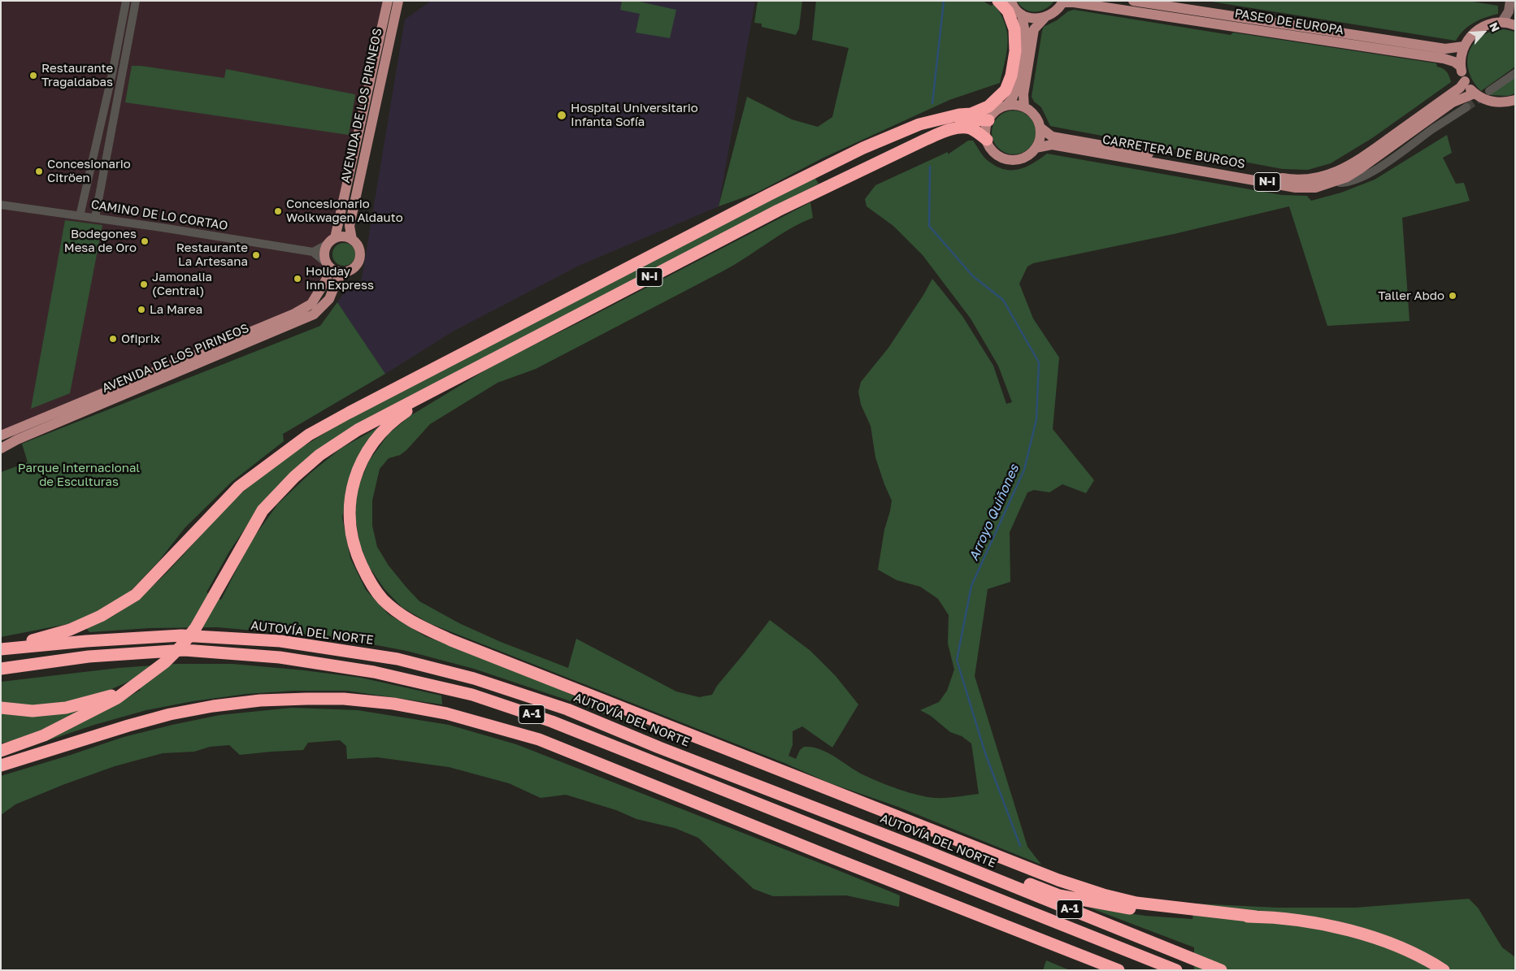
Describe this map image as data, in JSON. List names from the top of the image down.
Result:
{
  "streets": {
    "highway": ["N-I", "AUTOVÍA DEL NORTE", "A-1"],
    "main road": ["PASEO DE EUROPA", "AVENIDA DE LOS PIRINEOS", "CARRETERA DE BURGOS"],
    "street": ["CAMINO DE LO CORTAO"]
  },
  "crossings": [
    ["AVENIDA DE LOS PIRINEOS", "CAMINO DE LO CORTAO"],
    ["CARRETERA DE BURGOS", "N-I"],
    ["N-I", "AUTOVÍA DEL NORTE"]
  ],
  "water": ["Arroyo Quiñones"],
  "parks": ["Parque Internacional de Esculturas"],
  "places": [
    "Restaurante Tragaldabas",
    "Hospital Universitario Infanta Sofía",
    "Concesionario Citröen",
    "Concesionario Wolkwagen Aldauto",
    "Bodegones Mesa de Oro",
    "Restaurante La Artesana",
    "Holiday Inn Express",
    "Jamonalia (Central)",
    "Taller Abdo",
    "La Marea",
    "Ofiprix"
  ],
  "north": "top right"
}
